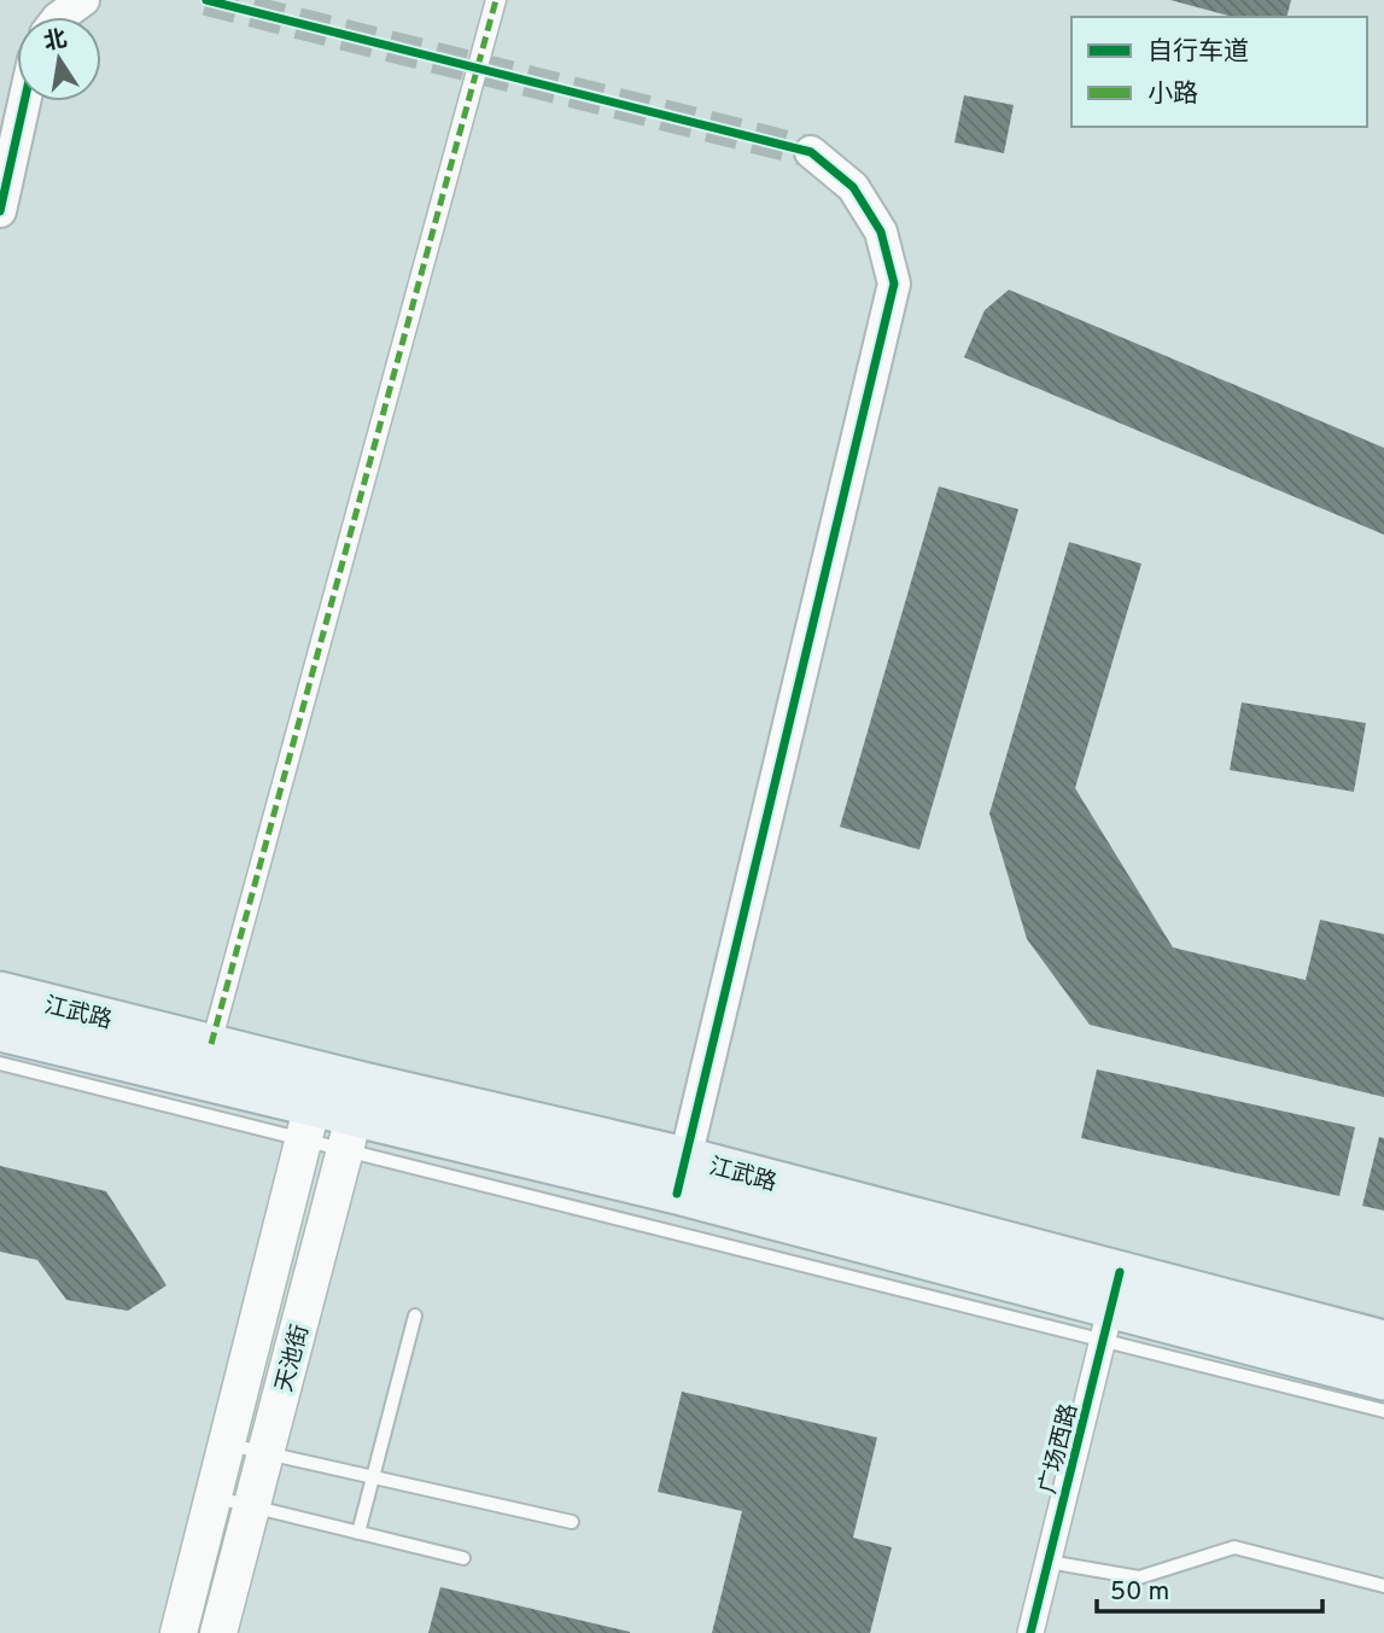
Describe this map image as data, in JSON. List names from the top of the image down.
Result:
{
  "streets": {
    "main road": ["江武路", "天池街"],
    "street": ["广场西路"]
  },
  "crossings": [
    ["江武路", "天池街"],
    ["江武路", "广场西路"]
  ],
  "legend": ["自行车道", "小路"],
  "scale_bar": "50 m",
  "north": "top"
}
